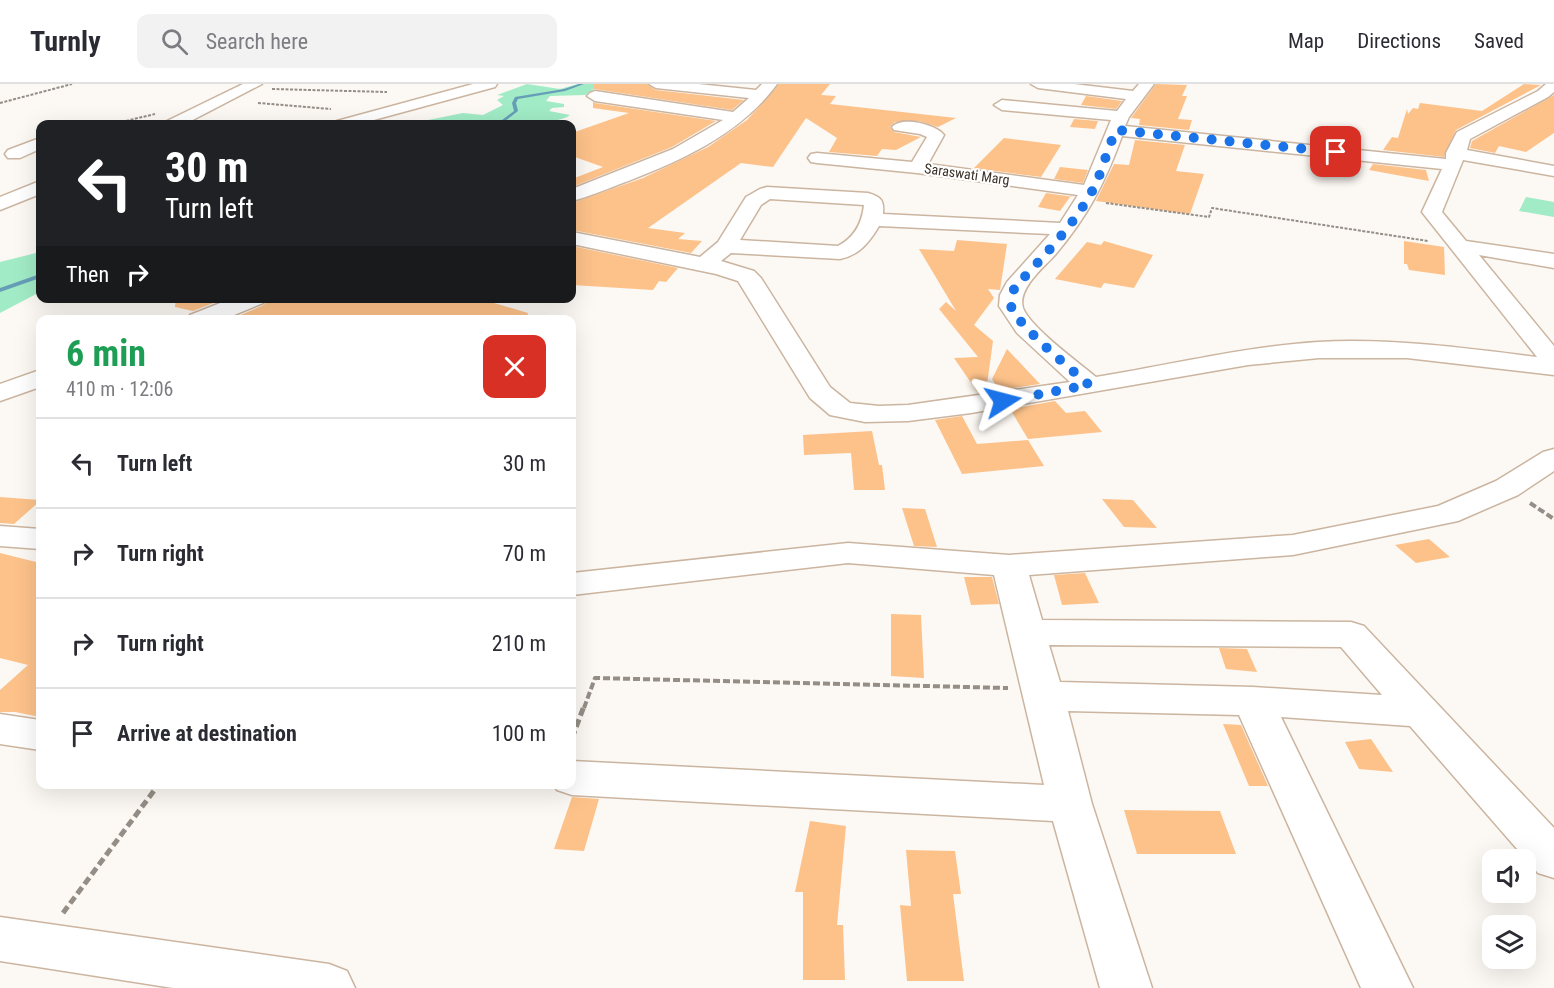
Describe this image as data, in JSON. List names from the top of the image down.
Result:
{
  "streets": {
    "street": ["Saraswati Marg"]
  },
  "page": {
    "header": "Turnly",
    "search": "Search here",
    "nav": ["Map", "Directions", "Saved"],
    "turn": ["30 m", "Turn left"],
    "then": "Then",
    "heading": ["6 min", "410 m · 12:06"],
    "list": [
      {
        "name": "Turn left",
        "value": "30 m"
      },
      {
        "name": "Turn right",
        "value": "70 m"
      },
      {
        "name": "Turn right",
        "value": "210 m"
      },
      {
        "name": "Arrive at destination",
        "value": "100 m"
      }
    ]
  }
}
